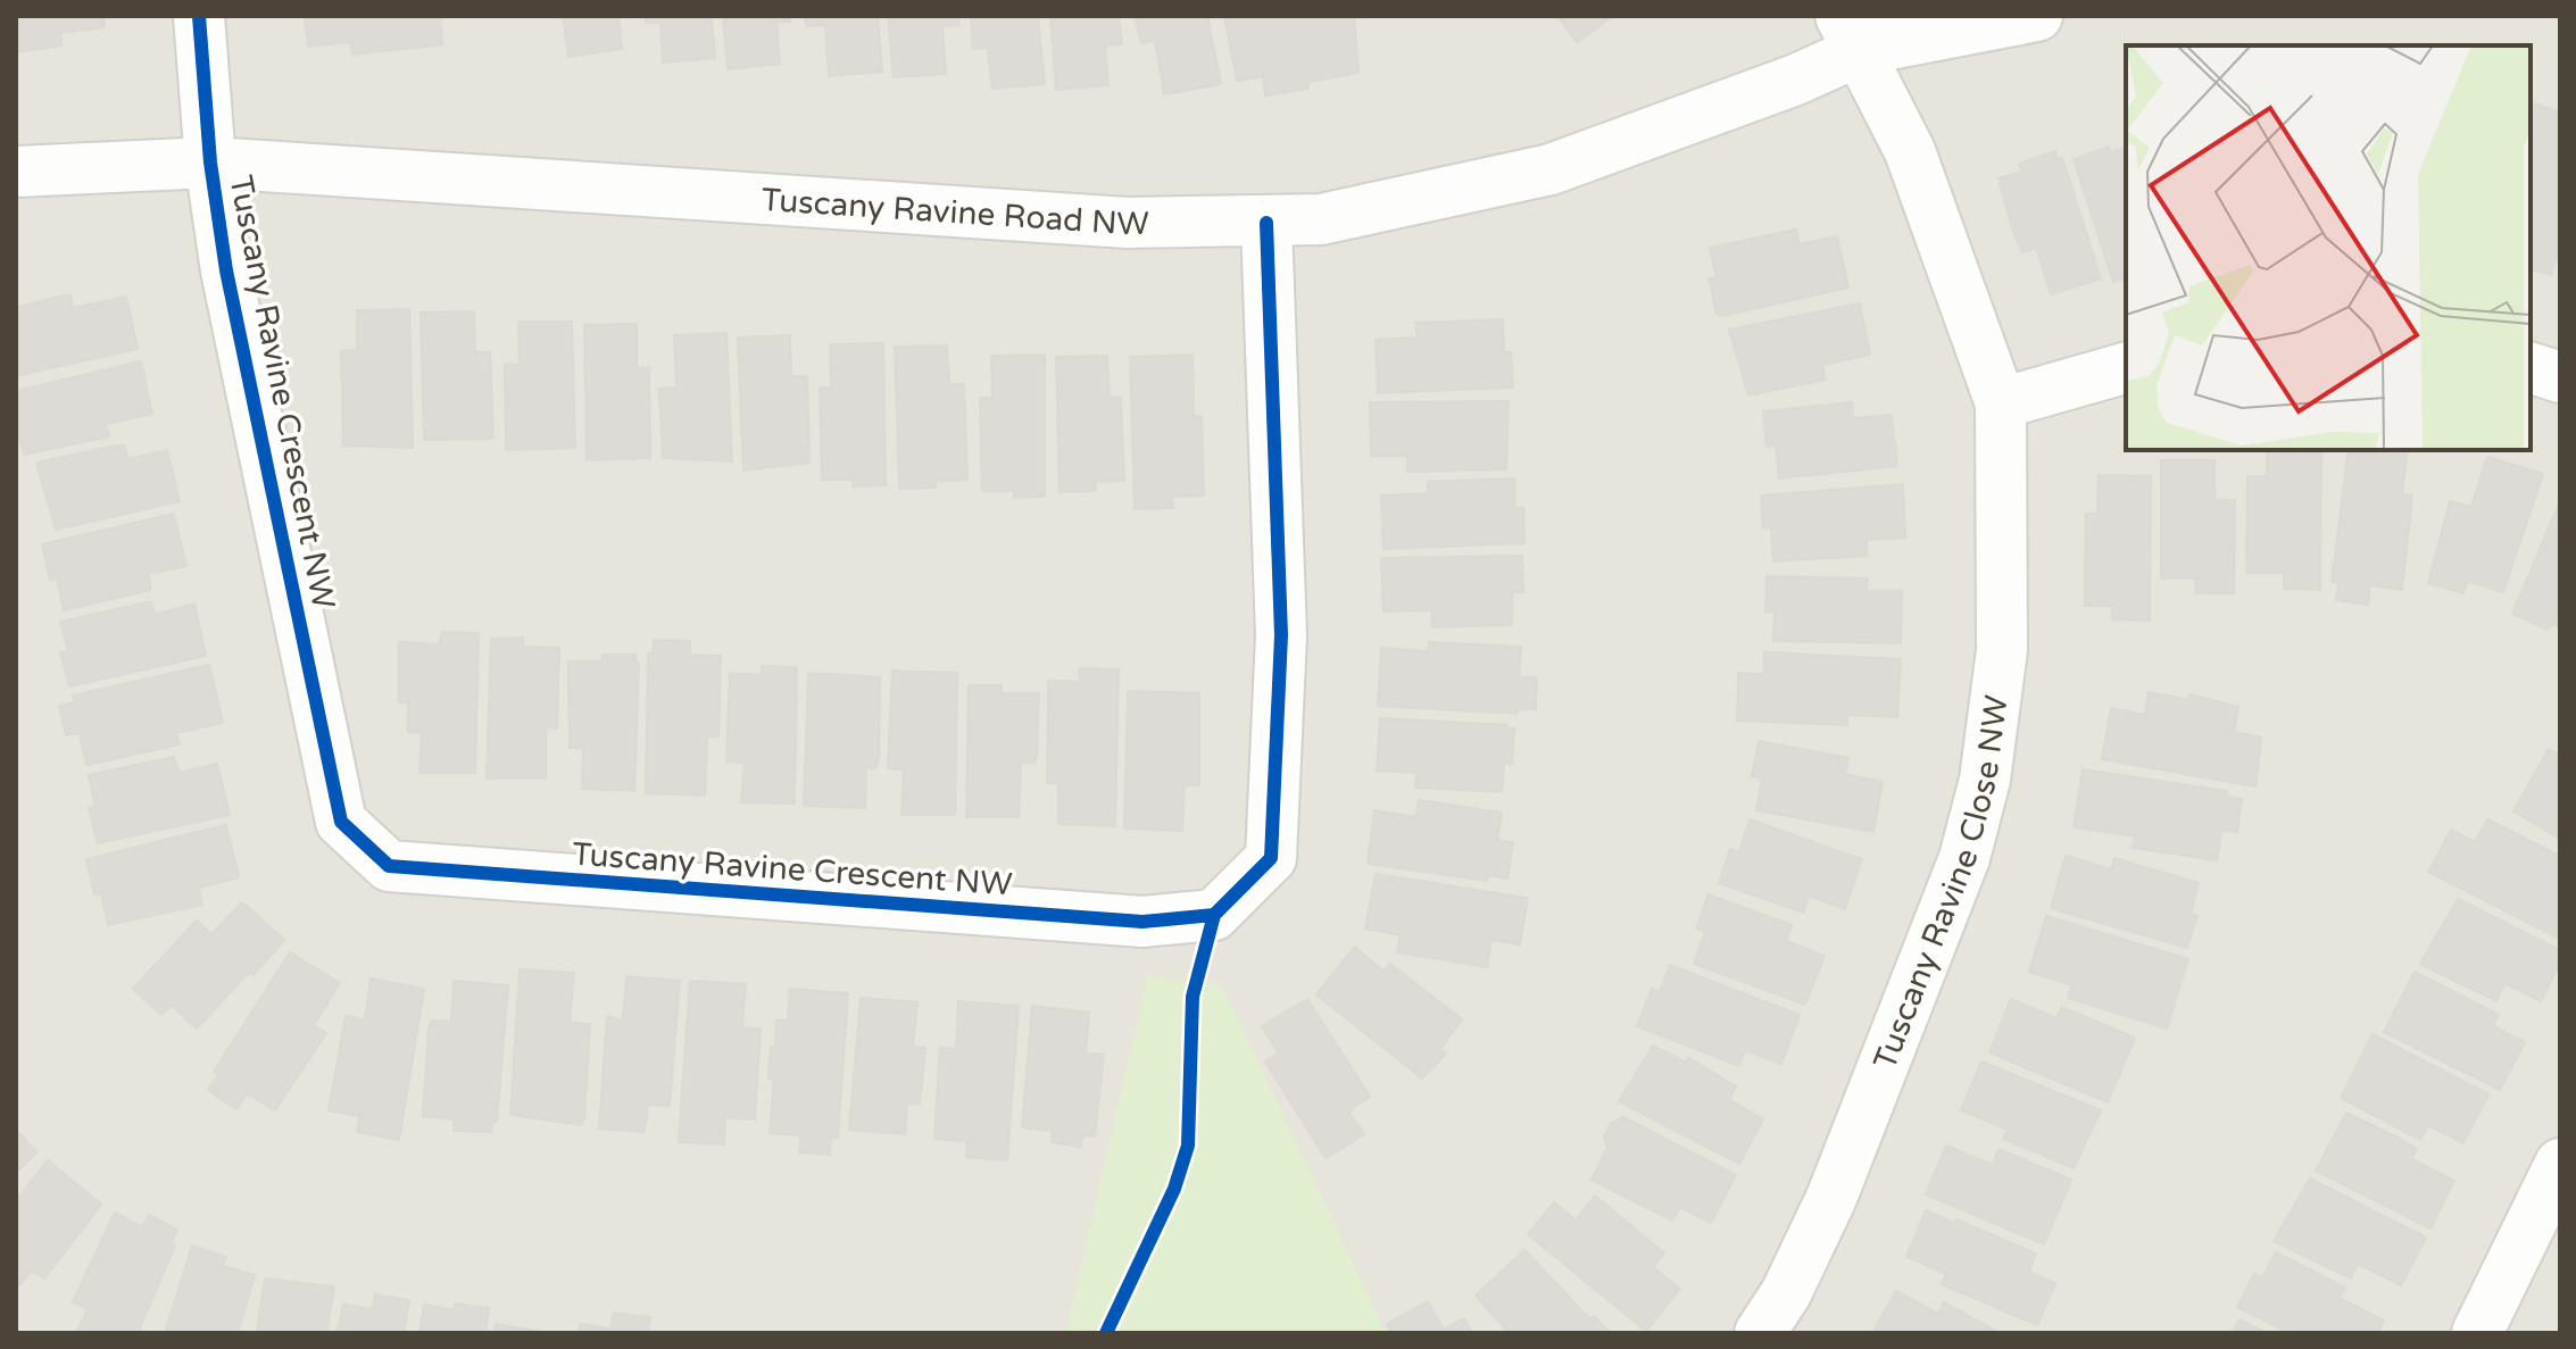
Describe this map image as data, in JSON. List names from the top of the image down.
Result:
{
  "streets": {
    "street": ["Tuscany Ravine Road NW", "Tuscany Ravine Crescent NW", "Tuscany Ravine Close NW"]
  },
  "crossings": [
    ["Tuscany Ravine Road NW", "Tuscany Ravine Crescent NW"],
    ["Tuscany Ravine Road NW", "Tuscany Ravine Close NW"]
  ]
}
